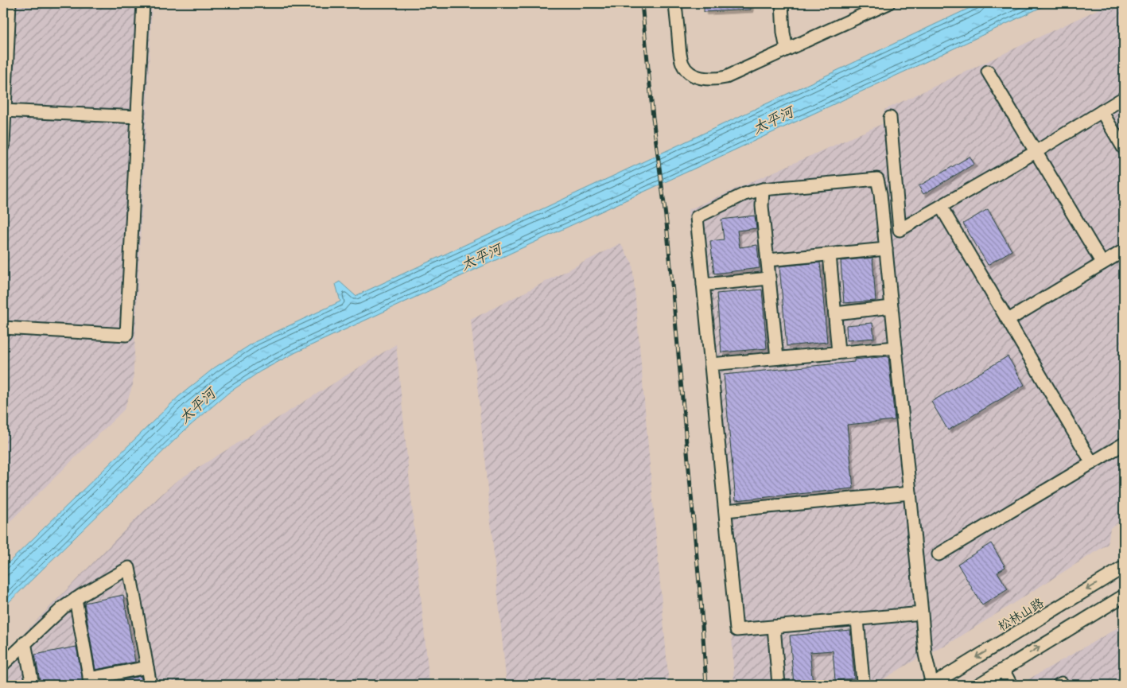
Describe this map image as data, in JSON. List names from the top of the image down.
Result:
{
  "streets": {
    "street": ["松林山路"]
  },
  "water": ["太平河"]
}
